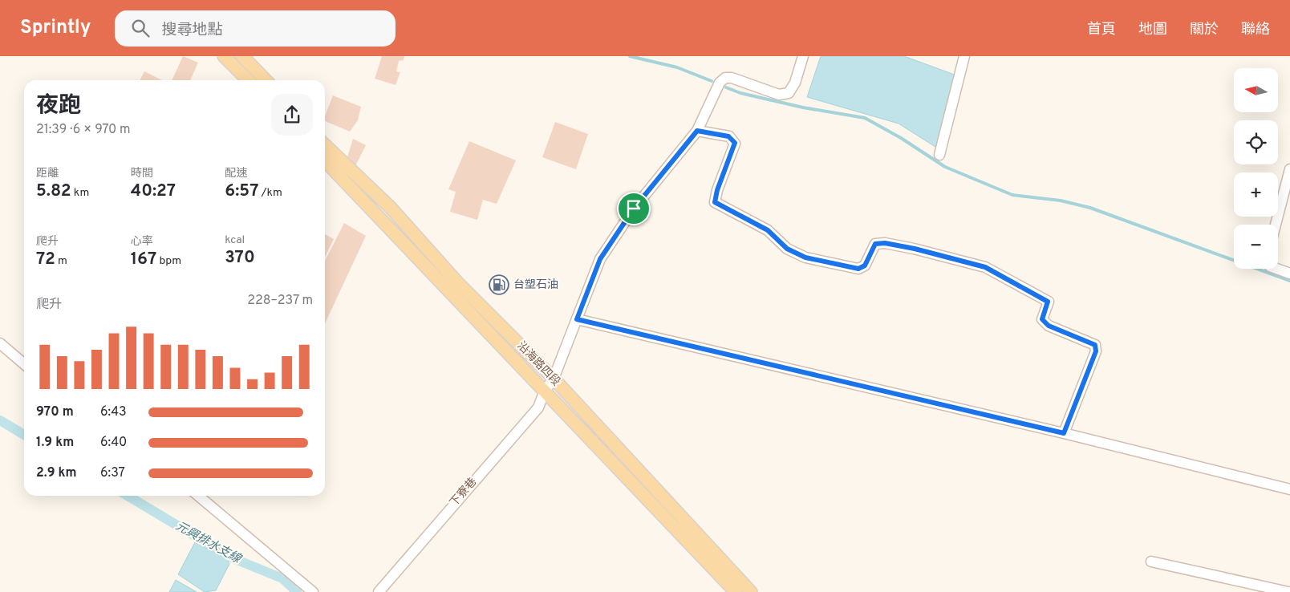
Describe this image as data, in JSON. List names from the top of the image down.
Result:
{
  "streets": {
    "main road": ["沿海路四段"],
    "street": ["下寮巷"]
  },
  "crossings": [
    ["沿海路四段", "下寮巷"]
  ],
  "water": ["元興排水支線"],
  "places": {
    "fuel station": ["台塑石油"]
  },
  "north": "left",
  "page": {
    "header": "Sprintly",
    "search": "搜尋地點",
    "nav": [
      "首頁",
      "地圖",
      "關於",
      "聯絡"
    ],
    "map_buttons": ["+", "−"],
    "heading": ["夜跑", "21:39 · 6 × 970 m"],
    "stats": [
      ["距離", "5.82 km"],
      ["時間", "40:27"],
      ["配速", "6:57 /km"],
      ["爬升", "72 m"],
      ["心率", "167 bpm"],
      ["kcal", "370"]
    ],
    "chart": ["爬升", "228–237 m"],
    "list": [
      {
        "name": "970 m",
        "note": "6:43"
      },
      {
        "name": "1.9 km",
        "note": "6:40"
      },
      {
        "name": "2.9 km",
        "note": "6:37"
      }
    ]
  }
}
